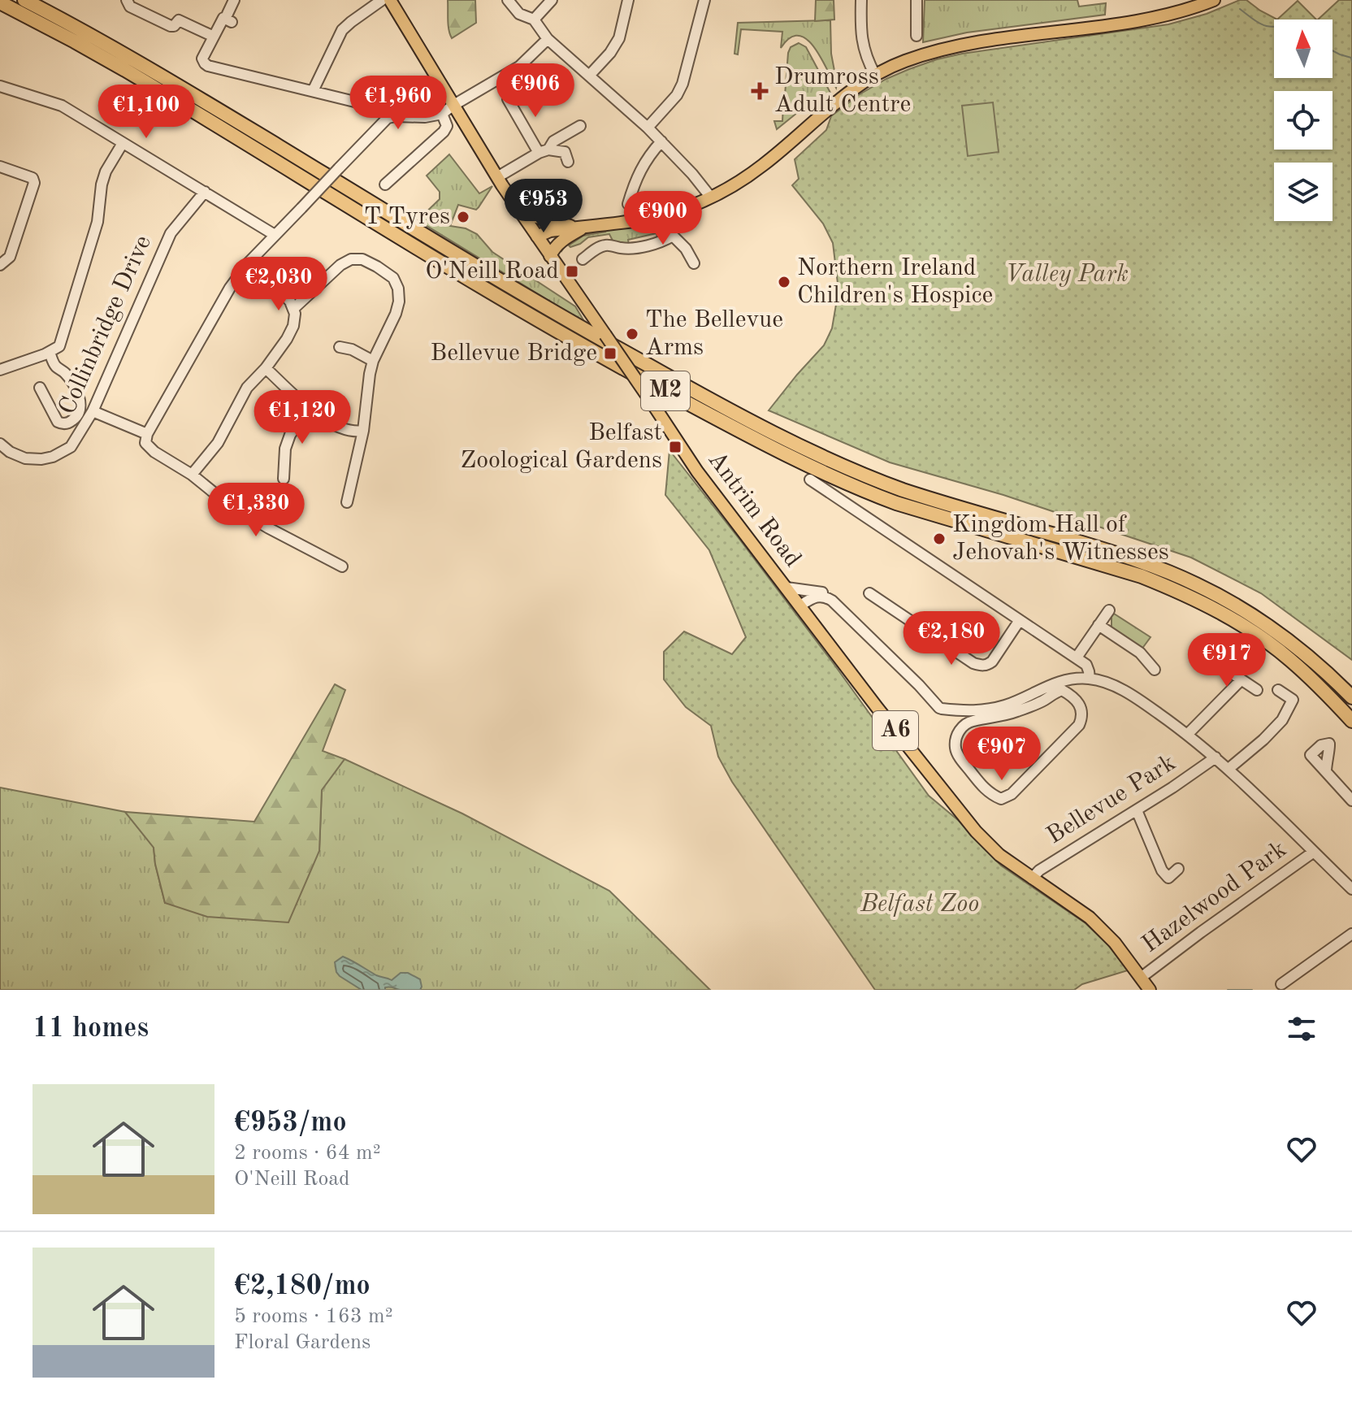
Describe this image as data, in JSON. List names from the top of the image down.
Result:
{
  "streets": {
    "highway": ["M2"],
    "main road": ["Antrim Road", "A6"],
    "street": ["Collinbridge Drive", "Bellevue Park", "Hazelwood Park"]
  },
  "crossings": [
    ["Antrim Road", "Bellevue Park"],
    ["Antrim Road", "Hazelwood Park"]
  ],
  "parks": ["Valley Park", "Belfast Zoo"],
  "places": {
    "health": ["Drumross Adult Centre"],
    "other": [
      "T Tyres",
      "Northern Ireland Children's Hospice",
      "The Bellevue Arms",
      "Kingdom Hall of Jehovah's Witnesses"
    ],
    "transit": ["O'Neill Road", "Bellevue Bridge", "Belfast Zoological Gardens"]
  },
  "north": "top",
  "page": {
    "price": [
      "€906",
      "€1,960",
      "€1,100",
      "€953",
      "€900",
      "€2,030",
      "€1,120",
      "€1,330",
      "€2,180",
      "€917",
      "€907"
    ],
    "heading": "11 homes",
    "list": [
      {
        "name": "€953/mo",
        "note": "2 rooms · 64 m² · O'Neill Road"
      },
      {
        "name": "€2,180/mo",
        "note": "5 rooms · 163 m² · Floral Gardens"
      }
    ]
  }
}
